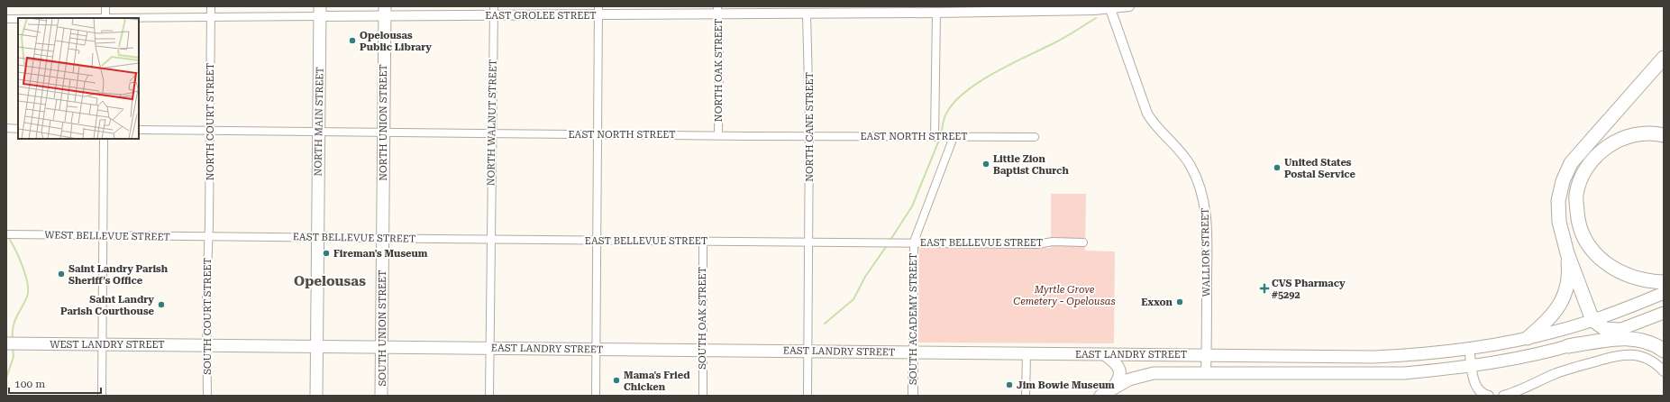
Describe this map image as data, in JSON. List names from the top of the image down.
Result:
{
  "streets": {
    "main road": [
      "NORTH MAIN STREET",
      "NORTH UNION STREET",
      "SOUTH UNION STREET",
      "WEST LANDRY STREET",
      "EAST LANDRY STREET"
    ],
    "street": [
      "EAST GROLEE STREET",
      "NORTH OAK STREET",
      "NORTH COURT STREET",
      "NORTH WALNUT STREET",
      "NORTH CANE STREET",
      "EAST NORTH STREET",
      "WEST BELLEVUE STREET",
      "EAST BELLEVUE STREET",
      "WALLIOR STREET",
      "SOUTH COURT STREET",
      "SOUTH OAK STREET",
      "SOUTH ACADEMY STREET"
    ]
  },
  "crossings": [
    ["EAST GROLEE STREET", "NORTH OAK STREET"],
    ["EAST GROLEE STREET", "NORTH COURT STREET"],
    ["EAST GROLEE STREET", "NORTH MAIN STREET"],
    ["EAST GROLEE STREET", "NORTH UNION STREET"],
    ["EAST GROLEE STREET", "NORTH WALNUT STREET"],
    ["EAST GROLEE STREET", "NORTH CANE STREET"],
    ["EAST GROLEE STREET", "WALLIOR STREET"],
    ["NORTH OAK STREET", "EAST NORTH STREET"],
    ["NORTH COURT STREET", "EAST NORTH STREET"],
    ["NORTH COURT STREET", "WEST BELLEVUE STREET"],
    ["NORTH COURT STREET", "EAST BELLEVUE STREET"],
    ["NORTH COURT STREET", "SOUTH COURT STREET"],
    ["NORTH MAIN STREET", "EAST NORTH STREET"],
    ["NORTH MAIN STREET", "EAST BELLEVUE STREET"],
    ["NORTH MAIN STREET", "EAST LANDRY STREET"],
    ["NORTH UNION STREET", "EAST NORTH STREET"],
    ["NORTH UNION STREET", "EAST BELLEVUE STREET"],
    ["NORTH UNION STREET", "SOUTH UNION STREET"],
    ["NORTH WALNUT STREET", "EAST NORTH STREET"],
    ["NORTH WALNUT STREET", "EAST BELLEVUE STREET"],
    ["NORTH WALNUT STREET", "EAST LANDRY STREET"],
    ["NORTH CANE STREET", "EAST NORTH STREET"],
    ["NORTH CANE STREET", "EAST BELLEVUE STREET"],
    ["NORTH CANE STREET", "EAST LANDRY STREET"],
    ["WEST BELLEVUE STREET", "EAST BELLEVUE STREET"],
    ["WEST BELLEVUE STREET", "SOUTH COURT STREET"],
    ["EAST BELLEVUE STREET", "SOUTH COURT STREET"],
    ["EAST BELLEVUE STREET", "SOUTH OAK STREET"],
    ["EAST BELLEVUE STREET", "SOUTH ACADEMY STREET"],
    ["EAST BELLEVUE STREET", "SOUTH UNION STREET"],
    ["WALLIOR STREET", "EAST LANDRY STREET"],
    ["SOUTH COURT STREET", "WEST LANDRY STREET"],
    ["SOUTH COURT STREET", "EAST LANDRY STREET"],
    ["SOUTH OAK STREET", "EAST LANDRY STREET"],
    ["SOUTH ACADEMY STREET", "EAST LANDRY STREET"],
    ["SOUTH UNION STREET", "EAST LANDRY STREET"],
    ["WEST LANDRY STREET", "EAST LANDRY STREET"]
  ],
  "districts": ["Opelousas"],
  "parks": ["Myrtle Grove Cemetery - Opelousas"],
  "places": {
    "other": [
      "Opelousas Public Library",
      "Little Zion Baptist Church",
      "United States Postal Service",
      "Fireman's Museum",
      "Saint Landry Parish Sheriff's Office",
      "Exxon",
      "Saint Landry Parish Courthouse",
      "Mama's Fried Chicken",
      "Jim Bowie Museum"
    ],
    "health": ["CVS Pharmacy #5292"]
  },
  "scale_bar": "100 m"
}
